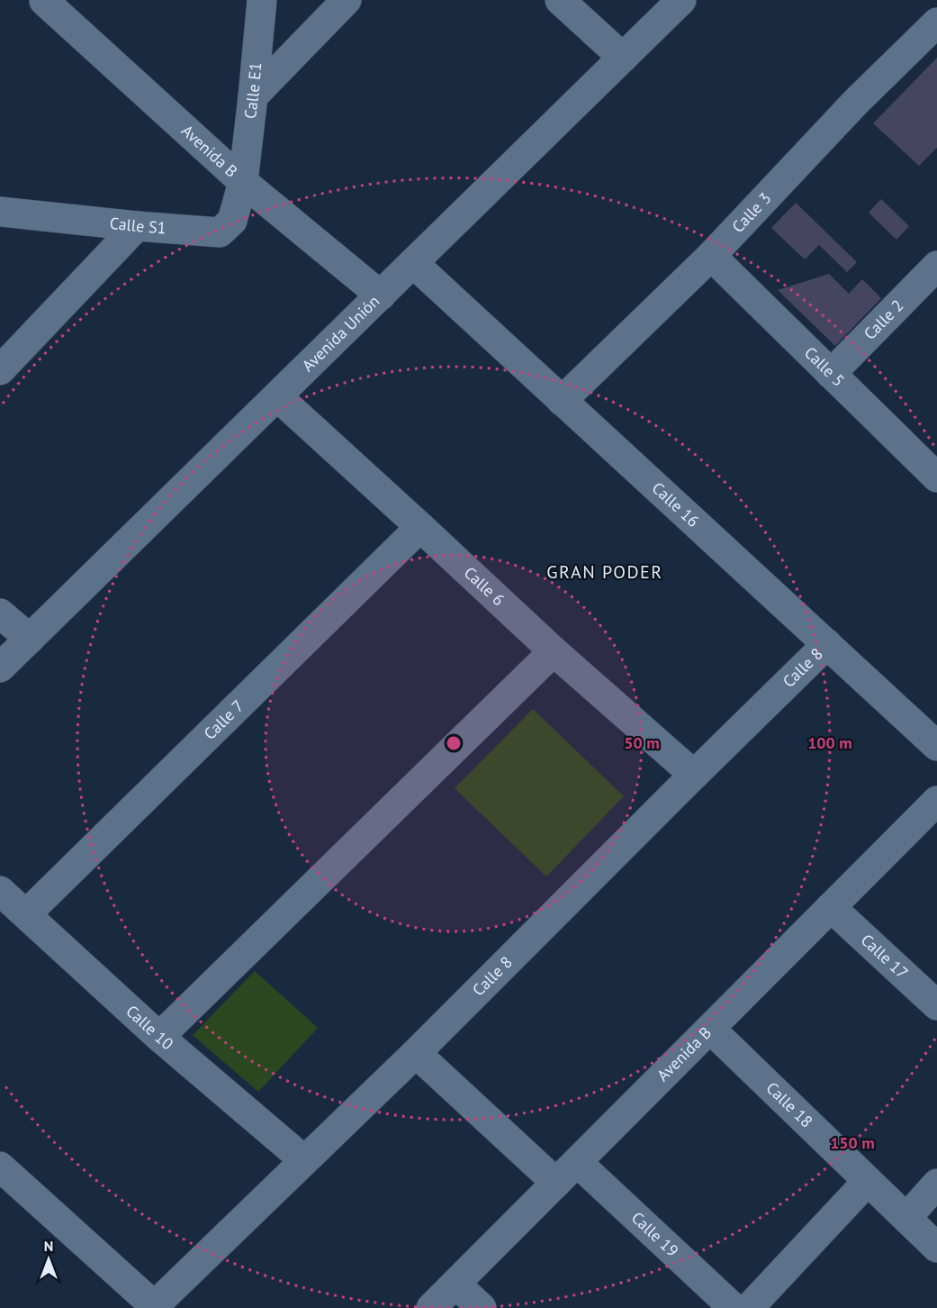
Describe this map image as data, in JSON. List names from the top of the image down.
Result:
{
  "streets": {
    "street": [
      "Calle E1",
      "Avenida B",
      "Calle 3",
      "Calle S1",
      "Calle 2",
      "Avenida Unión",
      "Calle 5",
      "Calle 16",
      "Calle 6",
      "Calle 8",
      "Calle 7",
      "Calle 17",
      "Calle 10",
      "Calle 18",
      "Calle 19"
    ]
  },
  "crossings": [
    ["Calle E1", "Avenida B"],
    ["Calle E1", "Calle S1"],
    ["Avenida B", "Calle S1"],
    ["Avenida B", "Avenida Unión"],
    ["Avenida B", "Calle 17"],
    ["Avenida B", "Calle 18"],
    ["Avenida B", "Calle 19"],
    ["Calle 3", "Calle 5"],
    ["Calle 3", "Calle 16"],
    ["Calle 2", "Calle 5"],
    ["Avenida Unión", "Calle 16"],
    ["Avenida Unión", "Calle 6"],
    ["Calle 16", "Calle 8"],
    ["Calle 6", "Calle 8"],
    ["Calle 6", "Calle 7"],
    ["Calle 8", "Calle 10"],
    ["Calle 7", "Calle 10"]
  ],
  "districts": ["GRAN PODER"],
  "north": "top",
  "rings": ["50 m", "100 m", "150 m"]
}
